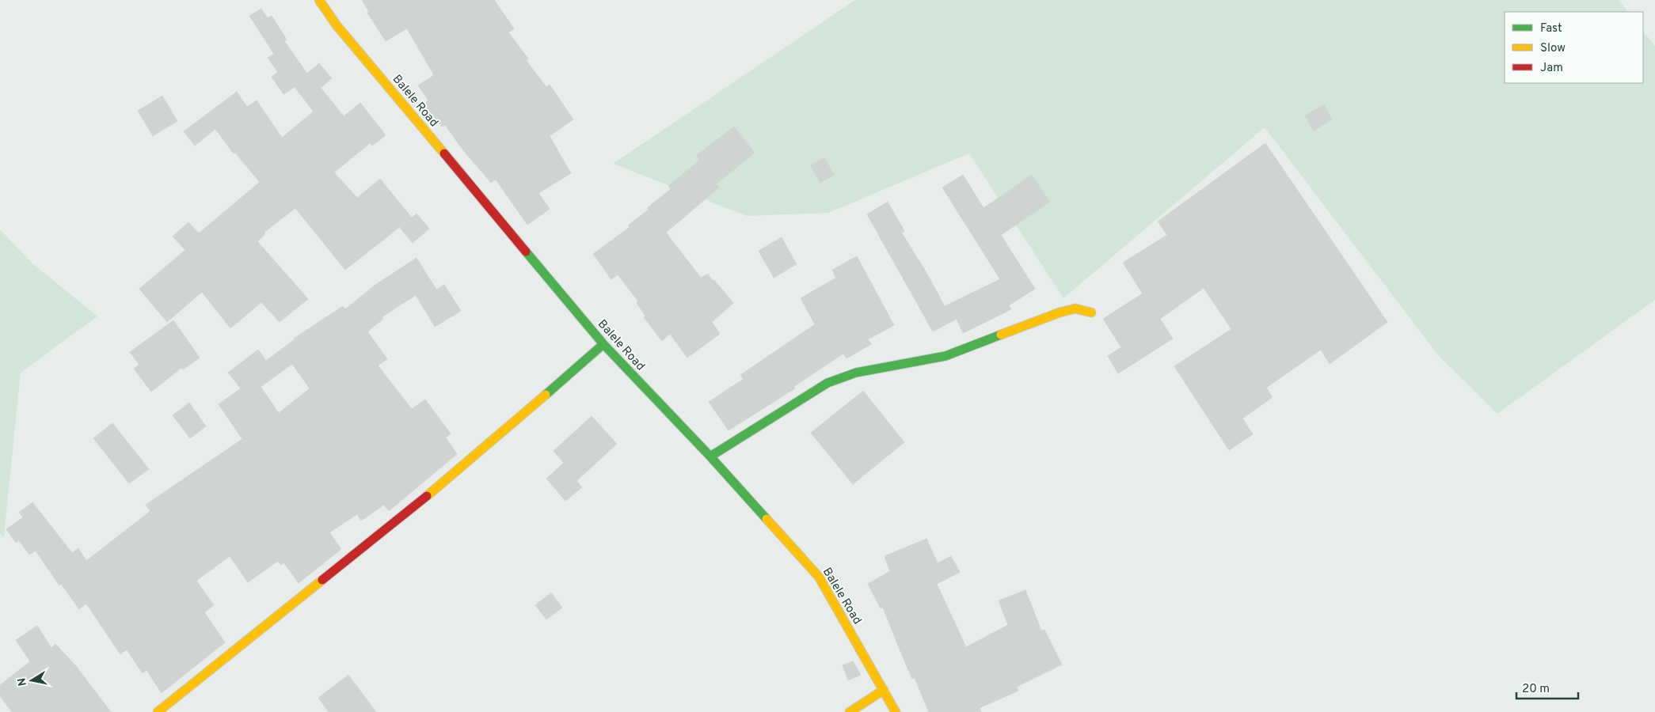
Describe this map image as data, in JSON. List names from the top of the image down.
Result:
{
  "streets": {
    "street": ["Balele Road"]
  },
  "legend": ["Fast", "Slow", "Jam"],
  "scale_bar": "20 m",
  "north": "left"
}
